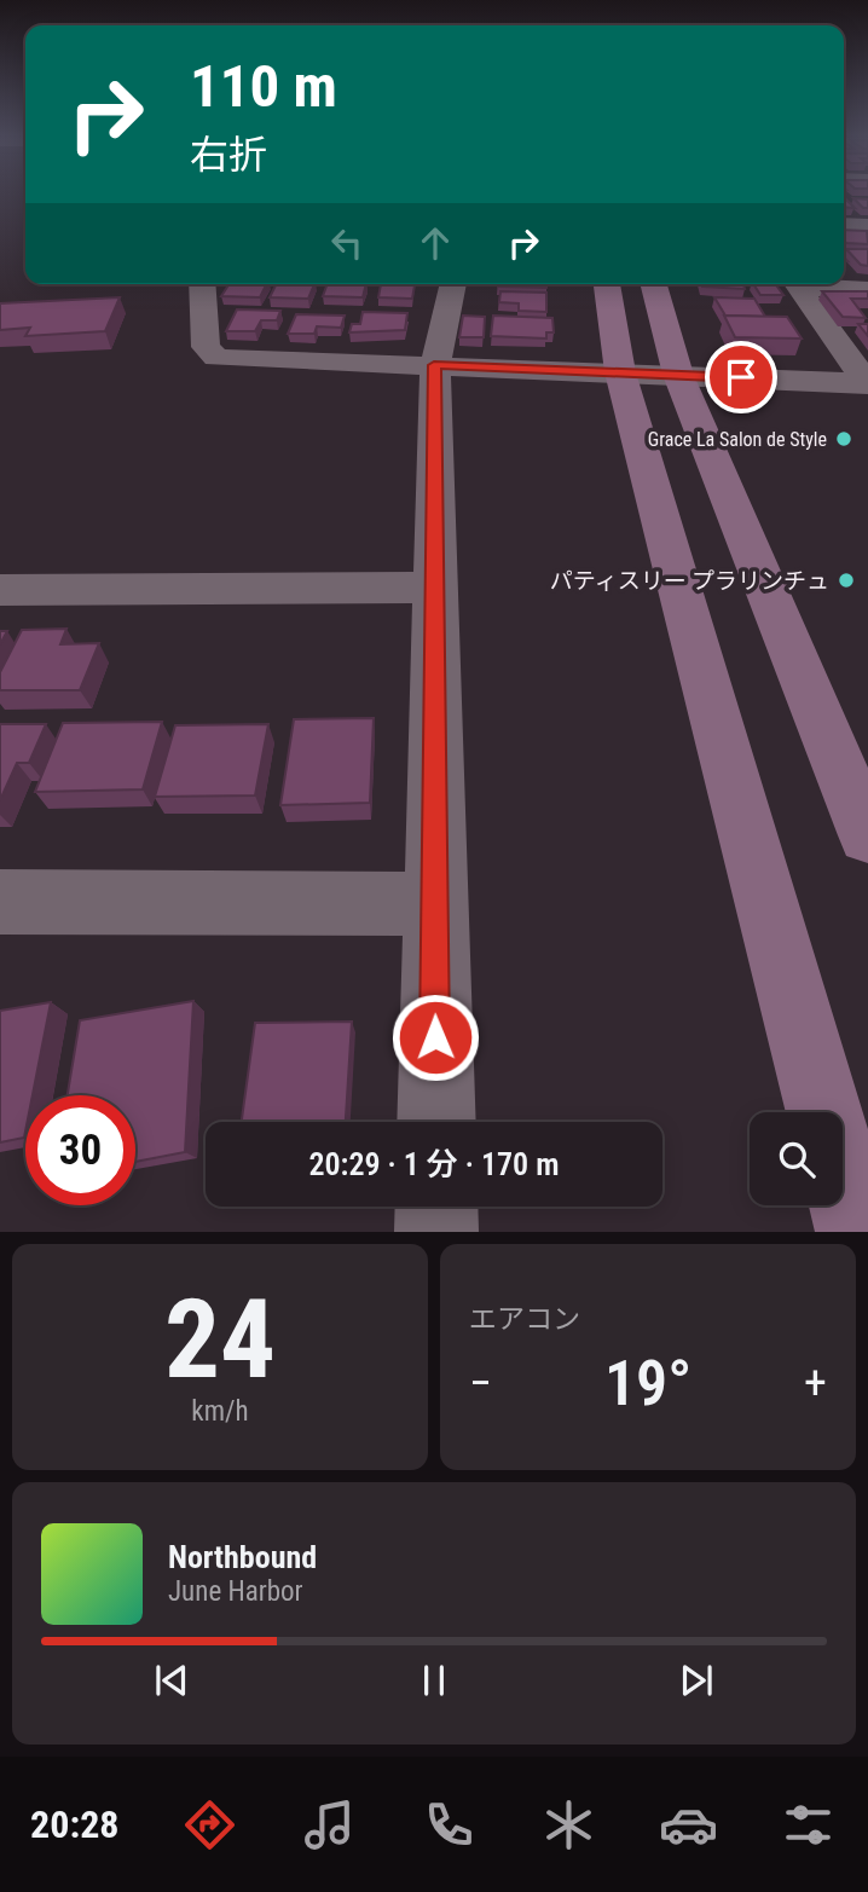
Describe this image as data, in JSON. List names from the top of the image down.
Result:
{
  "places": ["Grace La Salon de Style", "パティスリー プラリンチュ"],
  "page": {
    "turn": ["110 m", "右折"],
    "limit": "30",
    "trip": "20:29 · 1 分 · 170 m",
    "tile": [
      ["24", "km/h"],
      "エアコン"
    ],
    "heat": ["−", "19°", "+"],
    "song": ["Northbound", "June Harbor"],
    "tabs": "20:28"
  }
}
